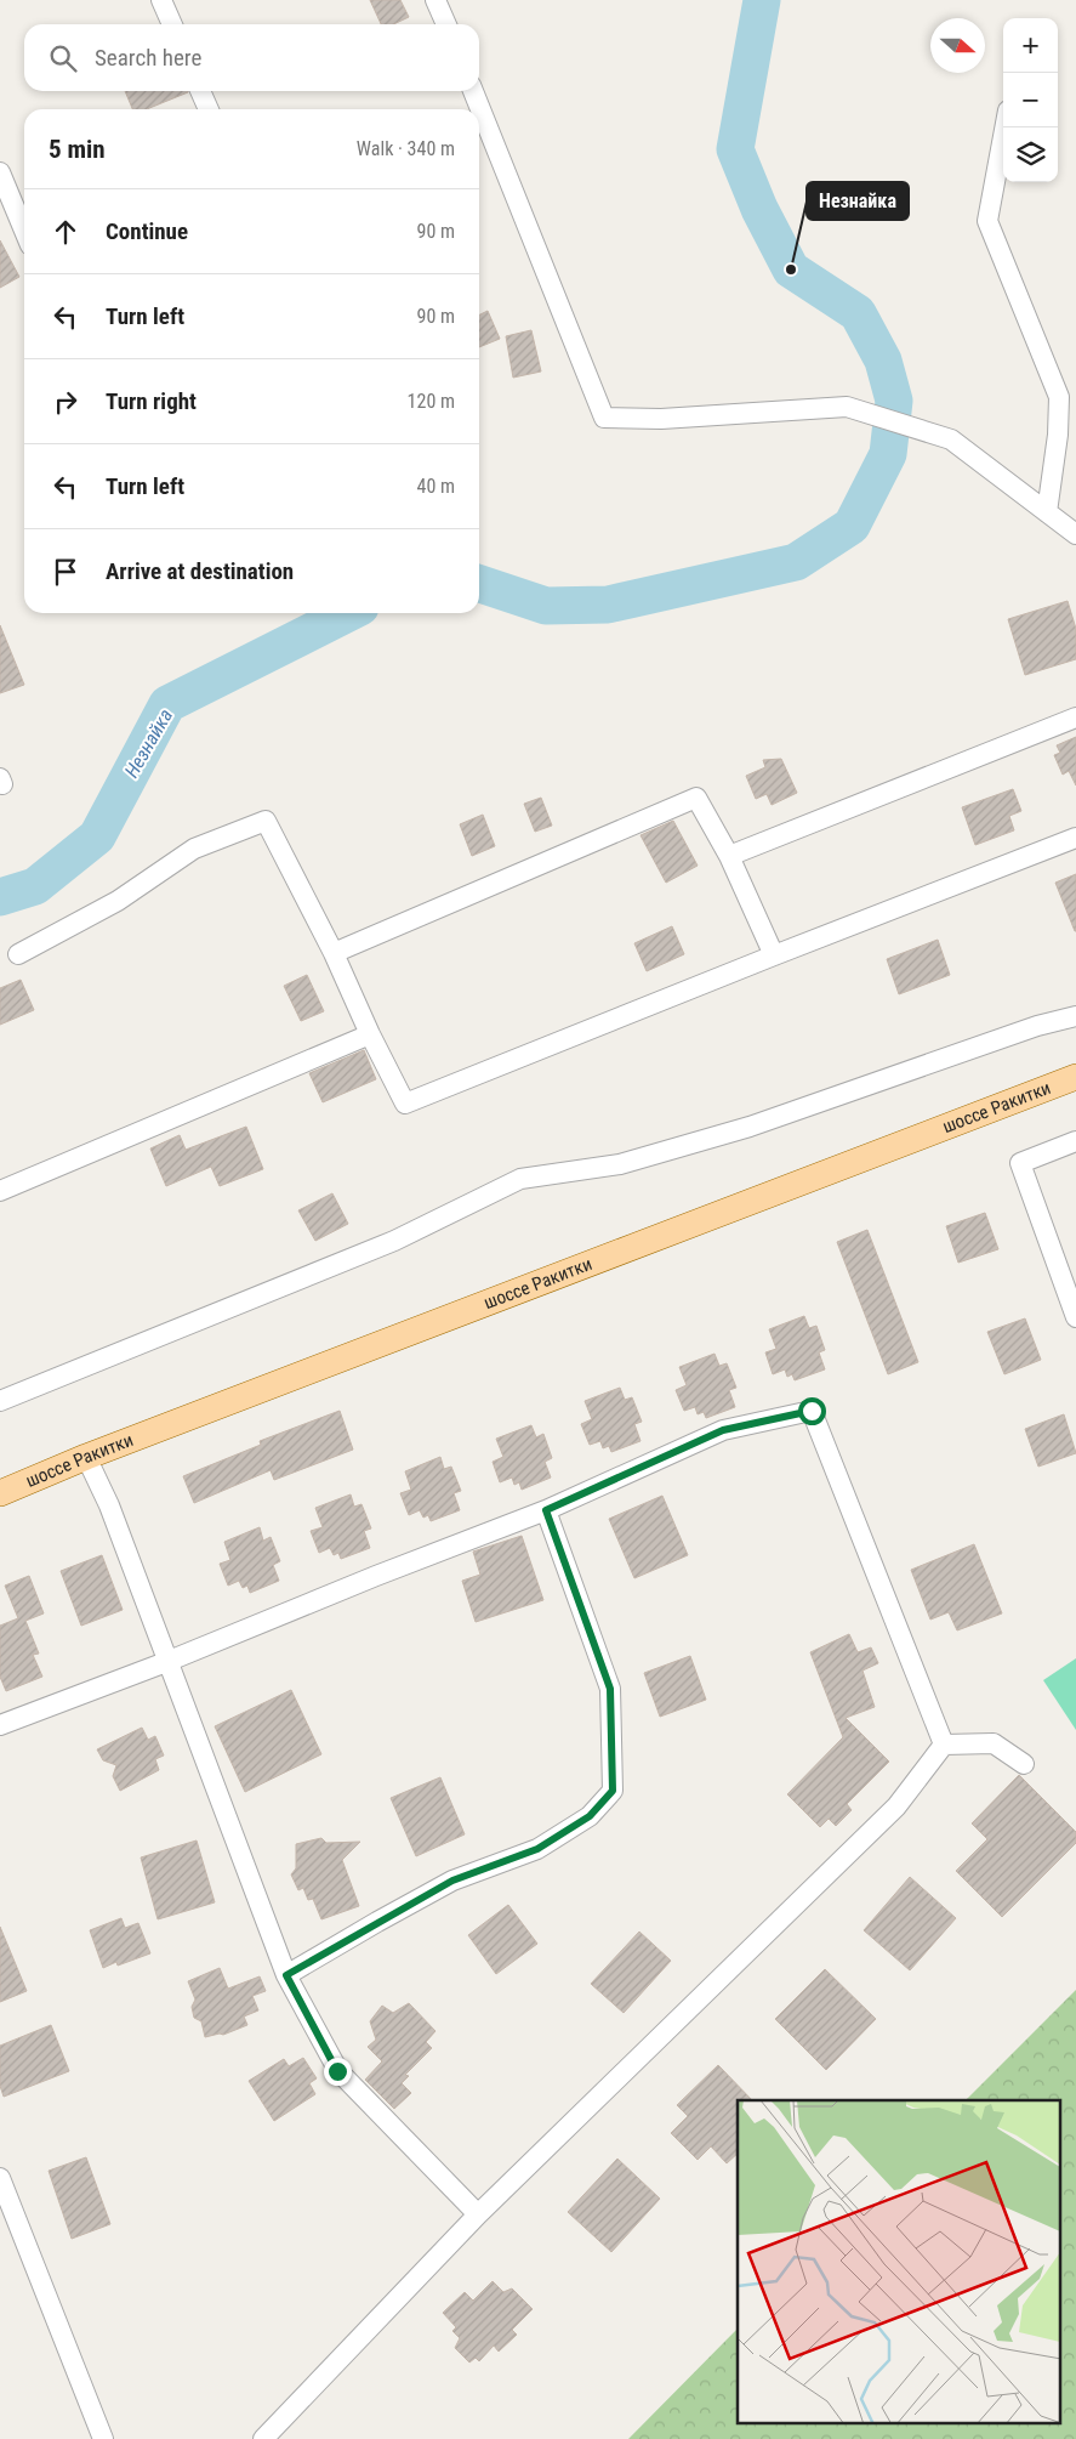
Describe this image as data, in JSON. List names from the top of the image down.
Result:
{
  "streets": {
    "main road": ["шоссе Ракитки"]
  },
  "water": ["Незнайка"],
  "places": ["Незнайка"],
  "north": "right",
  "page": {
    "map_buttons": ["+", "−"],
    "search": "Search here",
    "heading": ["5 min", "Walk · 340 m"],
    "list": [
      ["Continue", "90 m"],
      ["Turn left", "90 m"],
      ["Turn right", "120 m"],
      ["Turn left", "40 m"],
      "Arrive at destination"
    ]
  }
}
